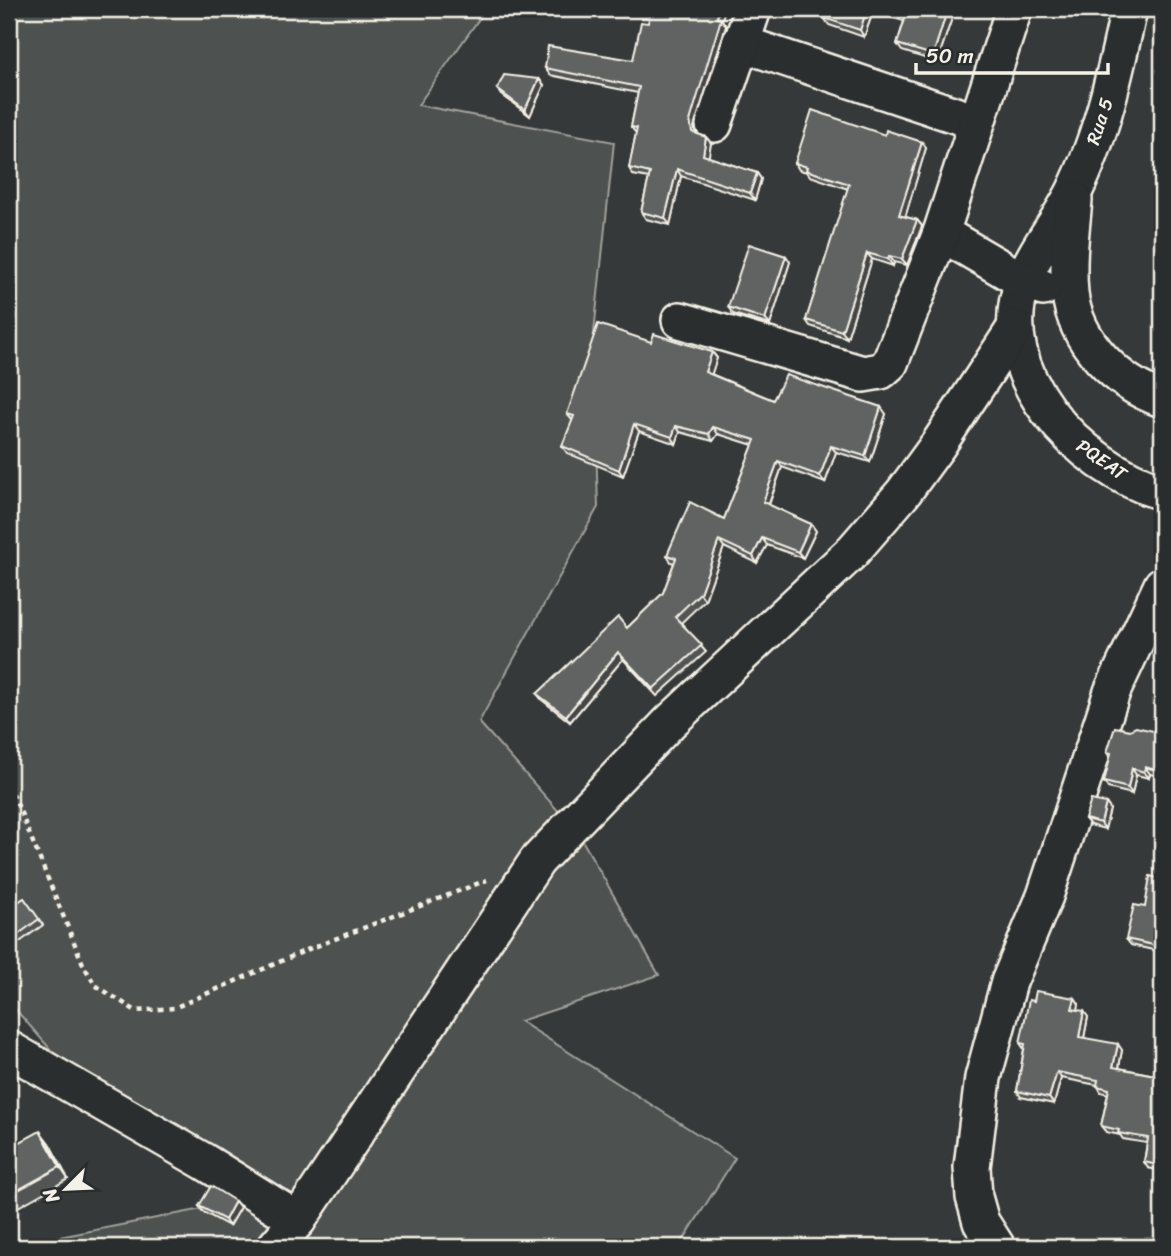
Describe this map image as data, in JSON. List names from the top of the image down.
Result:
{
  "streets": {
    "street": ["Rua 5", "PQEAT"]
  },
  "scale_bar": "50 m",
  "north": "bottom left"
}
